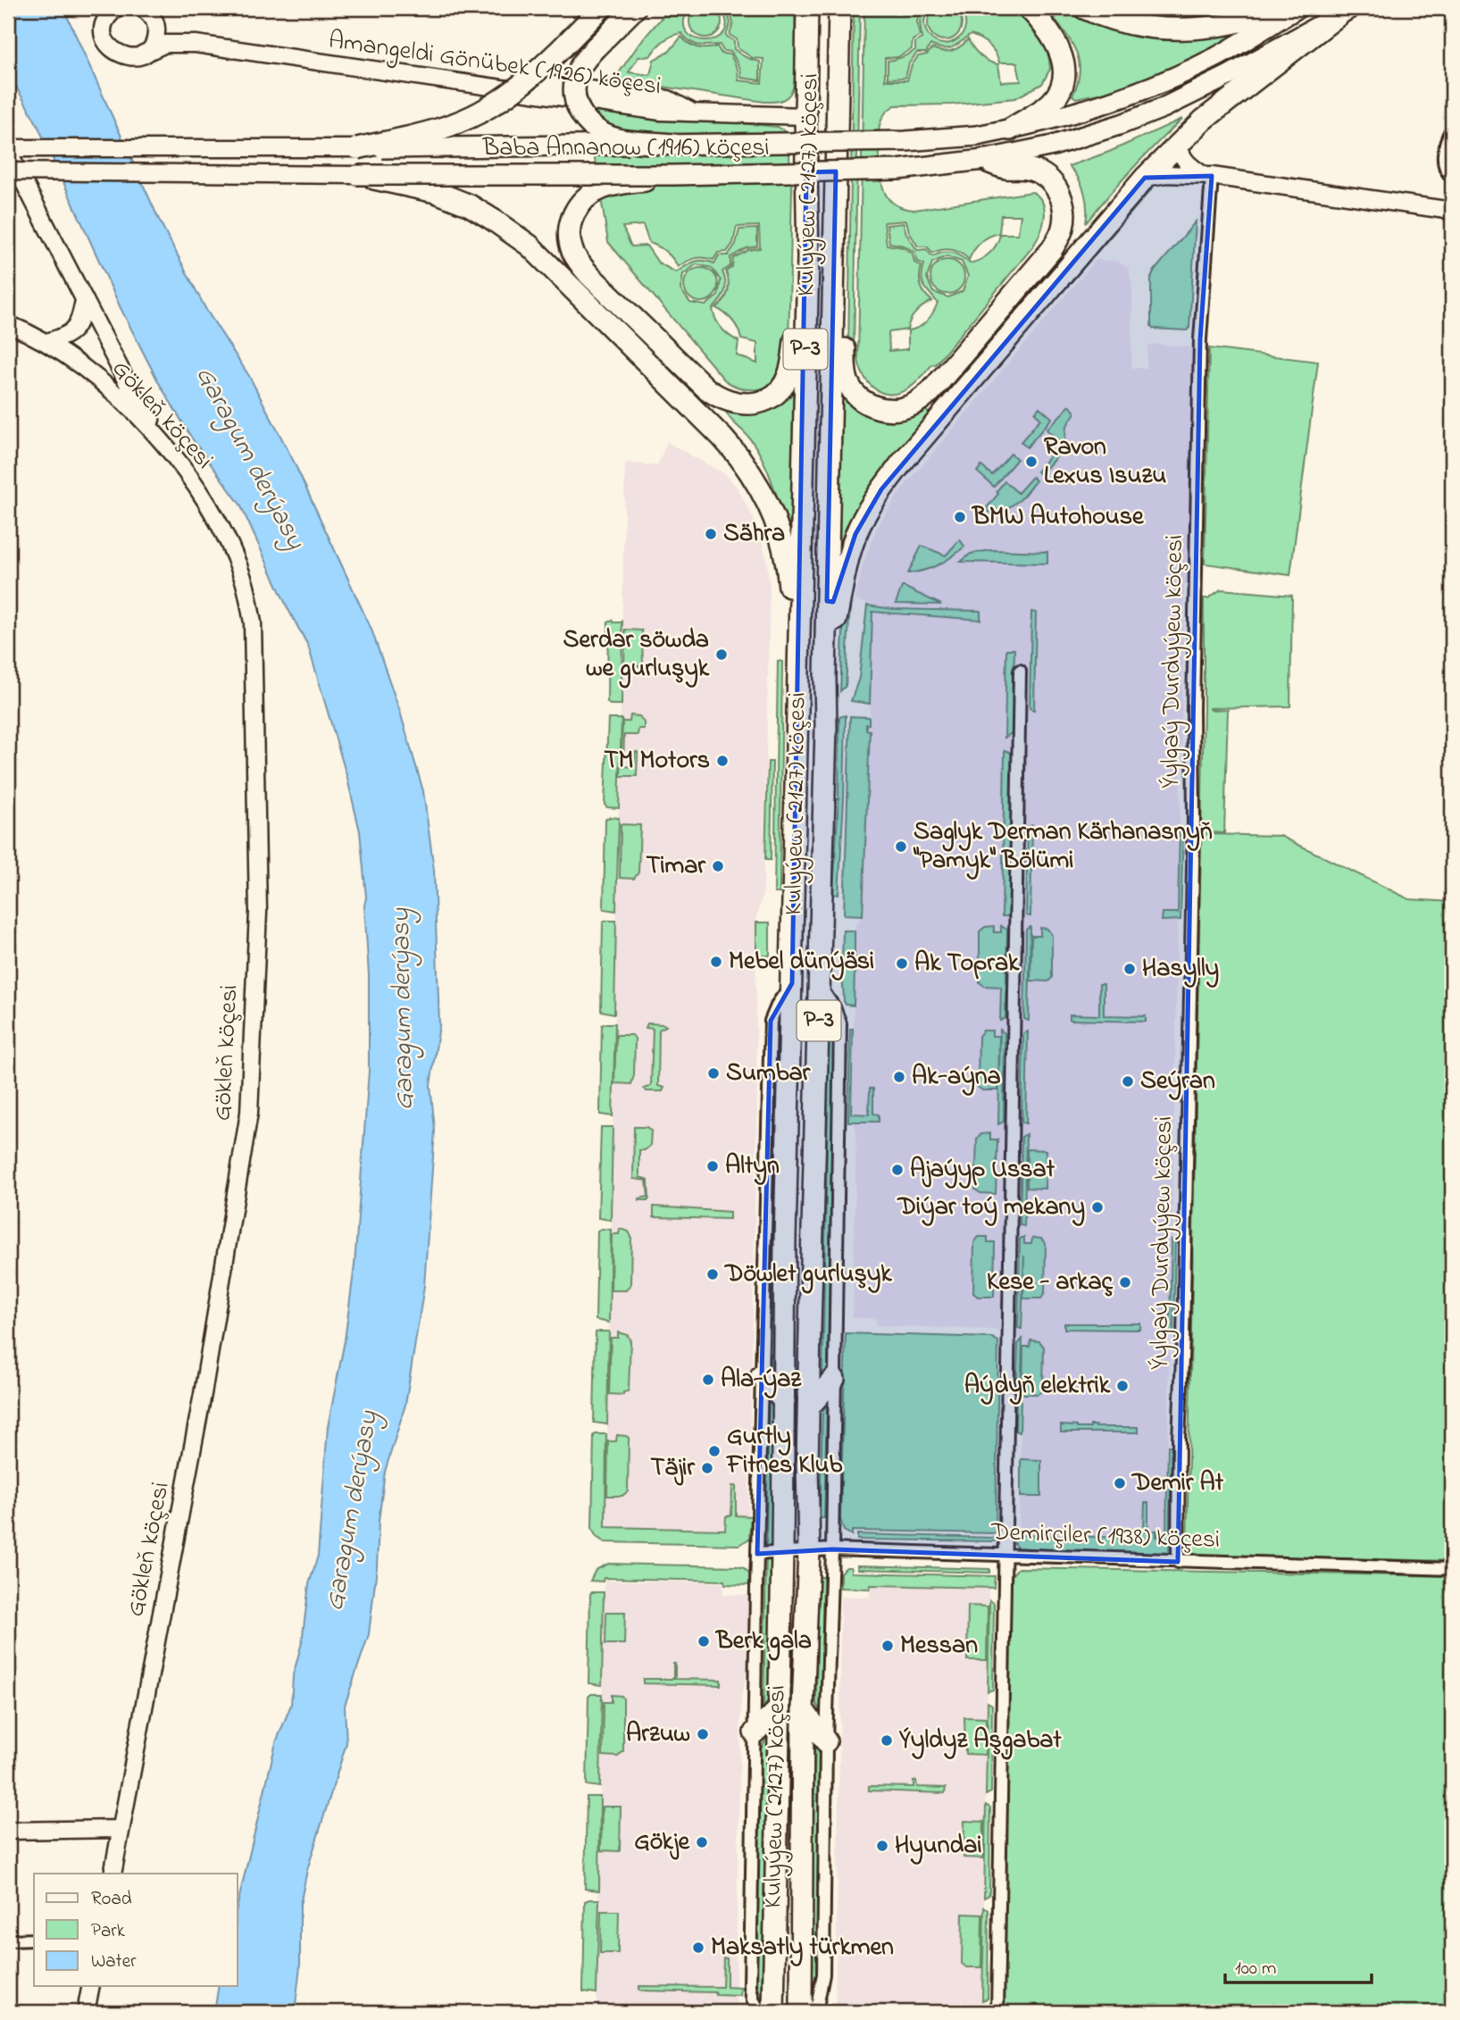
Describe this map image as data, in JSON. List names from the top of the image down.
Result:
{
  "streets": {
    "highway": ["Kulyýew (2127) köçesi", "P-3"],
    "main road": ["Baba Annanow (1916) köçesi"],
    "street": [
      "Amangeldi Gönübek (1926) köçesi",
      "Gökleň köçesi",
      "Ýylgaý Durdyýew köçesi",
      "Demirçiler (1938) köçesi"
    ]
  },
  "crossings": [
    ["Amangeldi Gönübek (1926) köçesi", "Kulyýew (2127) köçesi"],
    ["Baba Annanow (1916) köçesi", "Gökleň köçesi"],
    ["Kulyýew (2127) köçesi", "Demirçiler (1938) köçesi"],
    ["Ýylgaý Durdyýew köçesi", "Demirçiler (1938) köçesi"]
  ],
  "water": ["Garagum derýasy"],
  "places": [
    "Ravon Lexus Isuzu",
    "BMW Autohouse",
    "Sähra",
    "Serdar söwda we gurluşyk",
    "TM Motors",
    "Saglyk Derman Kärhanasnyň \"Pamyk\" Bölümi",
    "Timar",
    "Mebel dünýäsi",
    "Ak Toprak",
    "Hasylly",
    "Sumbar",
    "Ak-aýna",
    "Seýran",
    "Altyn",
    "Ajaýyp Ussat",
    "Diýar toý mekany",
    "Döwlet gurluşyk",
    "Kese - arkaç",
    "Ala-ýaz",
    "Aýdyň elektrik",
    "Gurtly Fitnes Klub",
    "Täjir",
    "Demir At",
    "Berk gala",
    "Messan",
    "Arzuw",
    "Ýyldyz Aşgabat",
    "Gökje",
    "Hyundai",
    "Maksatly türkmen"
  ],
  "legend": ["Road", "Park", "Water"],
  "scale_bar": "100 m"
}
